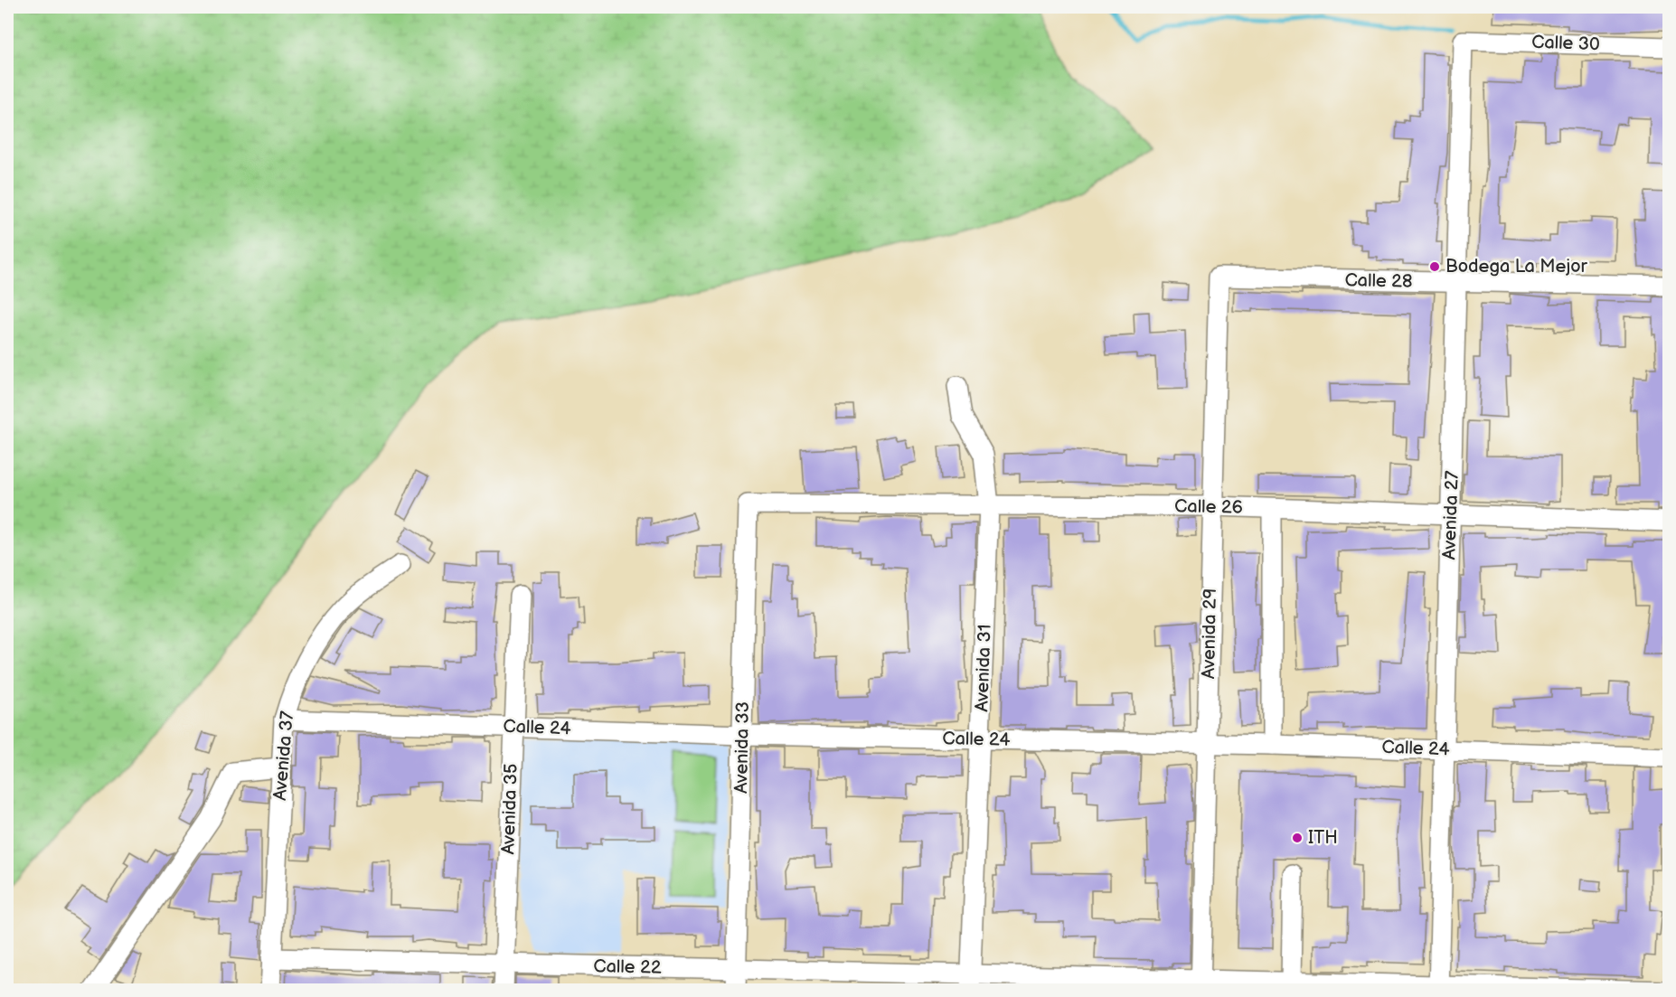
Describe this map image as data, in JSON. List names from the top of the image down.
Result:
{
  "streets": {
    "street": [
      "Calle 30",
      "Calle 28",
      "Calle 26",
      "Avenida 27",
      "Avenida 29",
      "Avenida 31",
      "Calle 24",
      "Avenida 33",
      "Avenida 37",
      "Avenida 35",
      "Calle 22"
    ]
  },
  "crossings": [
    ["Calle 30", "Avenida 27"],
    ["Calle 28", "Avenida 27"],
    ["Calle 28", "Avenida 29"],
    ["Calle 26", "Avenida 27"],
    ["Calle 26", "Avenida 29"],
    ["Calle 26", "Avenida 31"],
    ["Calle 26", "Avenida 33"],
    ["Avenida 27", "Calle 24"],
    ["Avenida 27", "Calle 22"],
    ["Avenida 29", "Calle 24"],
    ["Avenida 29", "Calle 22"],
    ["Avenida 31", "Calle 24"],
    ["Avenida 31", "Calle 22"],
    ["Calle 24", "Avenida 33"],
    ["Calle 24", "Avenida 37"],
    ["Calle 24", "Avenida 35"],
    ["Avenida 33", "Calle 22"],
    ["Avenida 37", "Calle 22"],
    ["Avenida 35", "Calle 22"]
  ],
  "places": ["Bodega La Mejor", "ITH"]
}
